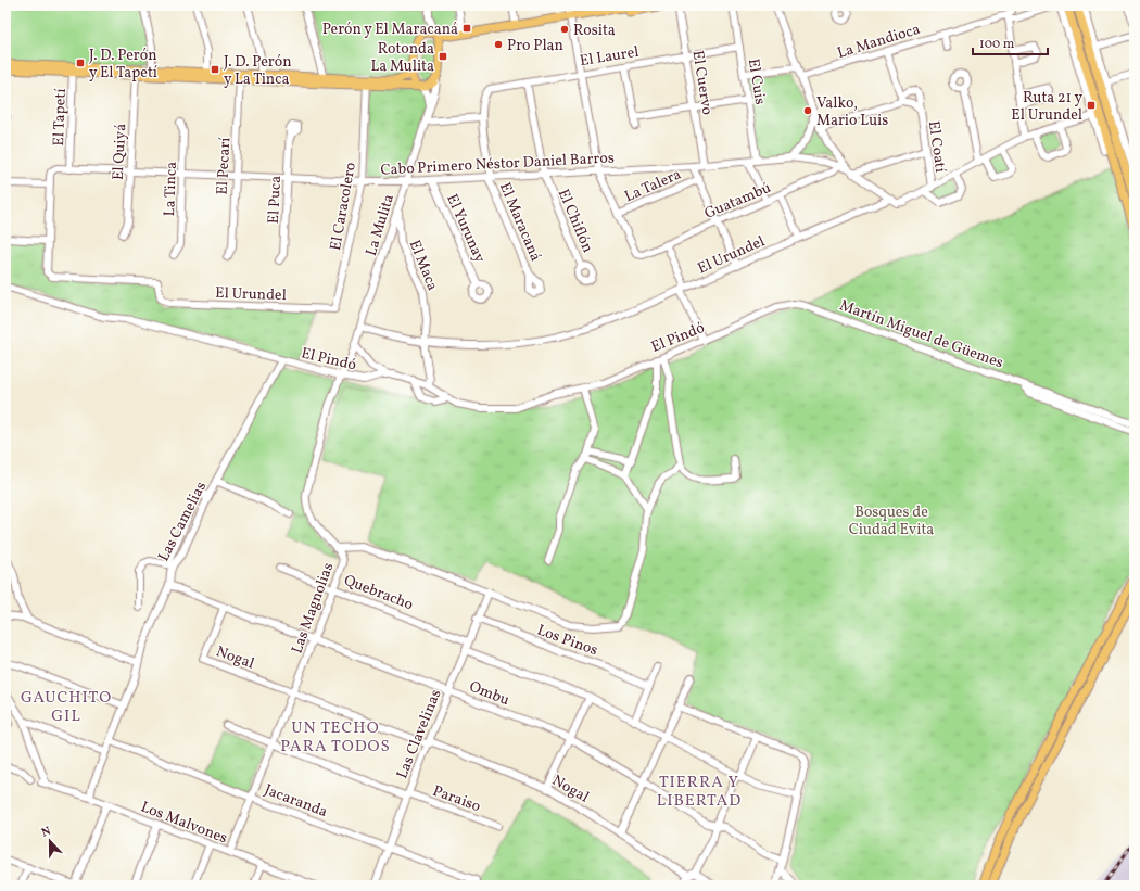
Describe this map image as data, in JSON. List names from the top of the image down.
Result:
{
  "streets": {
    "street": [
      "La Mandioca",
      "El Laurel",
      "El Cuis",
      "El Cuervo",
      "El Tapetí",
      "El Coatí",
      "El Quiyá",
      "Cabo Primero Néstor Daniel Barros",
      "El Pecarí",
      "La Talera",
      "La Tinca",
      "El Puca",
      "Guatambú",
      "El Caracolero",
      "El Chiflón",
      "El Maracaná",
      "La Mulita",
      "El Yurunay",
      "El Urundel",
      "El Maca",
      "Martín Miguel de Güemes",
      "El Pindó",
      "Las Camelias",
      "Quebracho",
      "Las Magnolias",
      "Los Pinos",
      "Nogal",
      "Ombu",
      "Las Clavelinas",
      "Paraiso",
      "Jacaranda",
      "Los Malvones"
    ]
  },
  "crossings": [
    ["El Laurel", "El Cuis"],
    ["El Laurel", "El Cuervo"],
    ["El Laurel", "El Chiflón"],
    ["El Laurel", "El Maracaná"],
    ["El Cuis", "Cabo Primero Néstor Daniel Barros"],
    ["El Cuervo", "Cabo Primero Néstor Daniel Barros"],
    ["El Tapetí", "Cabo Primero Néstor Daniel Barros"],
    ["El Coatí", "El Urundel"],
    ["El Quiyá", "Cabo Primero Néstor Daniel Barros"],
    ["Cabo Primero Néstor Daniel Barros", "El Pecarí"],
    ["Cabo Primero Néstor Daniel Barros", "La Tinca"],
    ["Cabo Primero Néstor Daniel Barros", "El Puca"],
    ["Cabo Primero Néstor Daniel Barros", "Guatambú"],
    ["Cabo Primero Néstor Daniel Barros", "El Caracolero"],
    ["Cabo Primero Néstor Daniel Barros", "El Chiflón"],
    ["Cabo Primero Néstor Daniel Barros", "El Maracaná"],
    ["Cabo Primero Néstor Daniel Barros", "La Mulita"],
    ["Cabo Primero Néstor Daniel Barros", "El Yurunay"],
    ["La Talera", "Guatambú"],
    ["El Caracolero", "El Urundel"],
    ["La Mulita", "El Urundel"],
    ["La Mulita", "El Maca"],
    ["La Mulita", "Las Magnolias"],
    ["El Urundel", "El Maca"],
    ["El Urundel", "Las Magnolias"],
    ["El Maca", "El Pindó"],
    ["Martín Miguel de Güemes", "El Pindó"],
    ["El Pindó", "Las Camelias"],
    ["El Pindó", "Las Magnolias"],
    ["Las Camelias", "Ombu"],
    ["Las Camelias", "Jacaranda"],
    ["Las Camelias", "Los Malvones"],
    ["Quebracho", "Las Magnolias"],
    ["Quebracho", "Las Clavelinas"],
    ["Las Magnolias", "Nogal"],
    ["Las Magnolias", "Ombu"],
    ["Las Magnolias", "Paraiso"],
    ["Las Magnolias", "Jacaranda"],
    ["Las Magnolias", "Los Malvones"],
    ["Los Pinos", "Las Clavelinas"],
    ["Nogal", "Ombu"],
    ["Nogal", "Las Clavelinas"],
    ["Ombu", "Las Clavelinas"],
    ["Las Clavelinas", "Paraiso"],
    ["Las Clavelinas", "Jacaranda"]
  ],
  "districts": ["GAUCHITO GIL", "UN TECHO PARA TODOS", "TIERRA Y LIBERTAD"],
  "parks": ["Bosques de Ciudad Evita"],
  "places": {
    "transit": [
      "Perón y El Maracaná",
      "Rotonda La Mulita",
      "J. D. Perón y El Tapetí",
      "J. D. Perón y La Tinca",
      "Ruta 21 y El Urundel"
    ],
    "other": ["Rosita", "Pro Plan", "Valko, Mario Luis"]
  },
  "scale_bar": "100 m",
  "north": "top"
}
